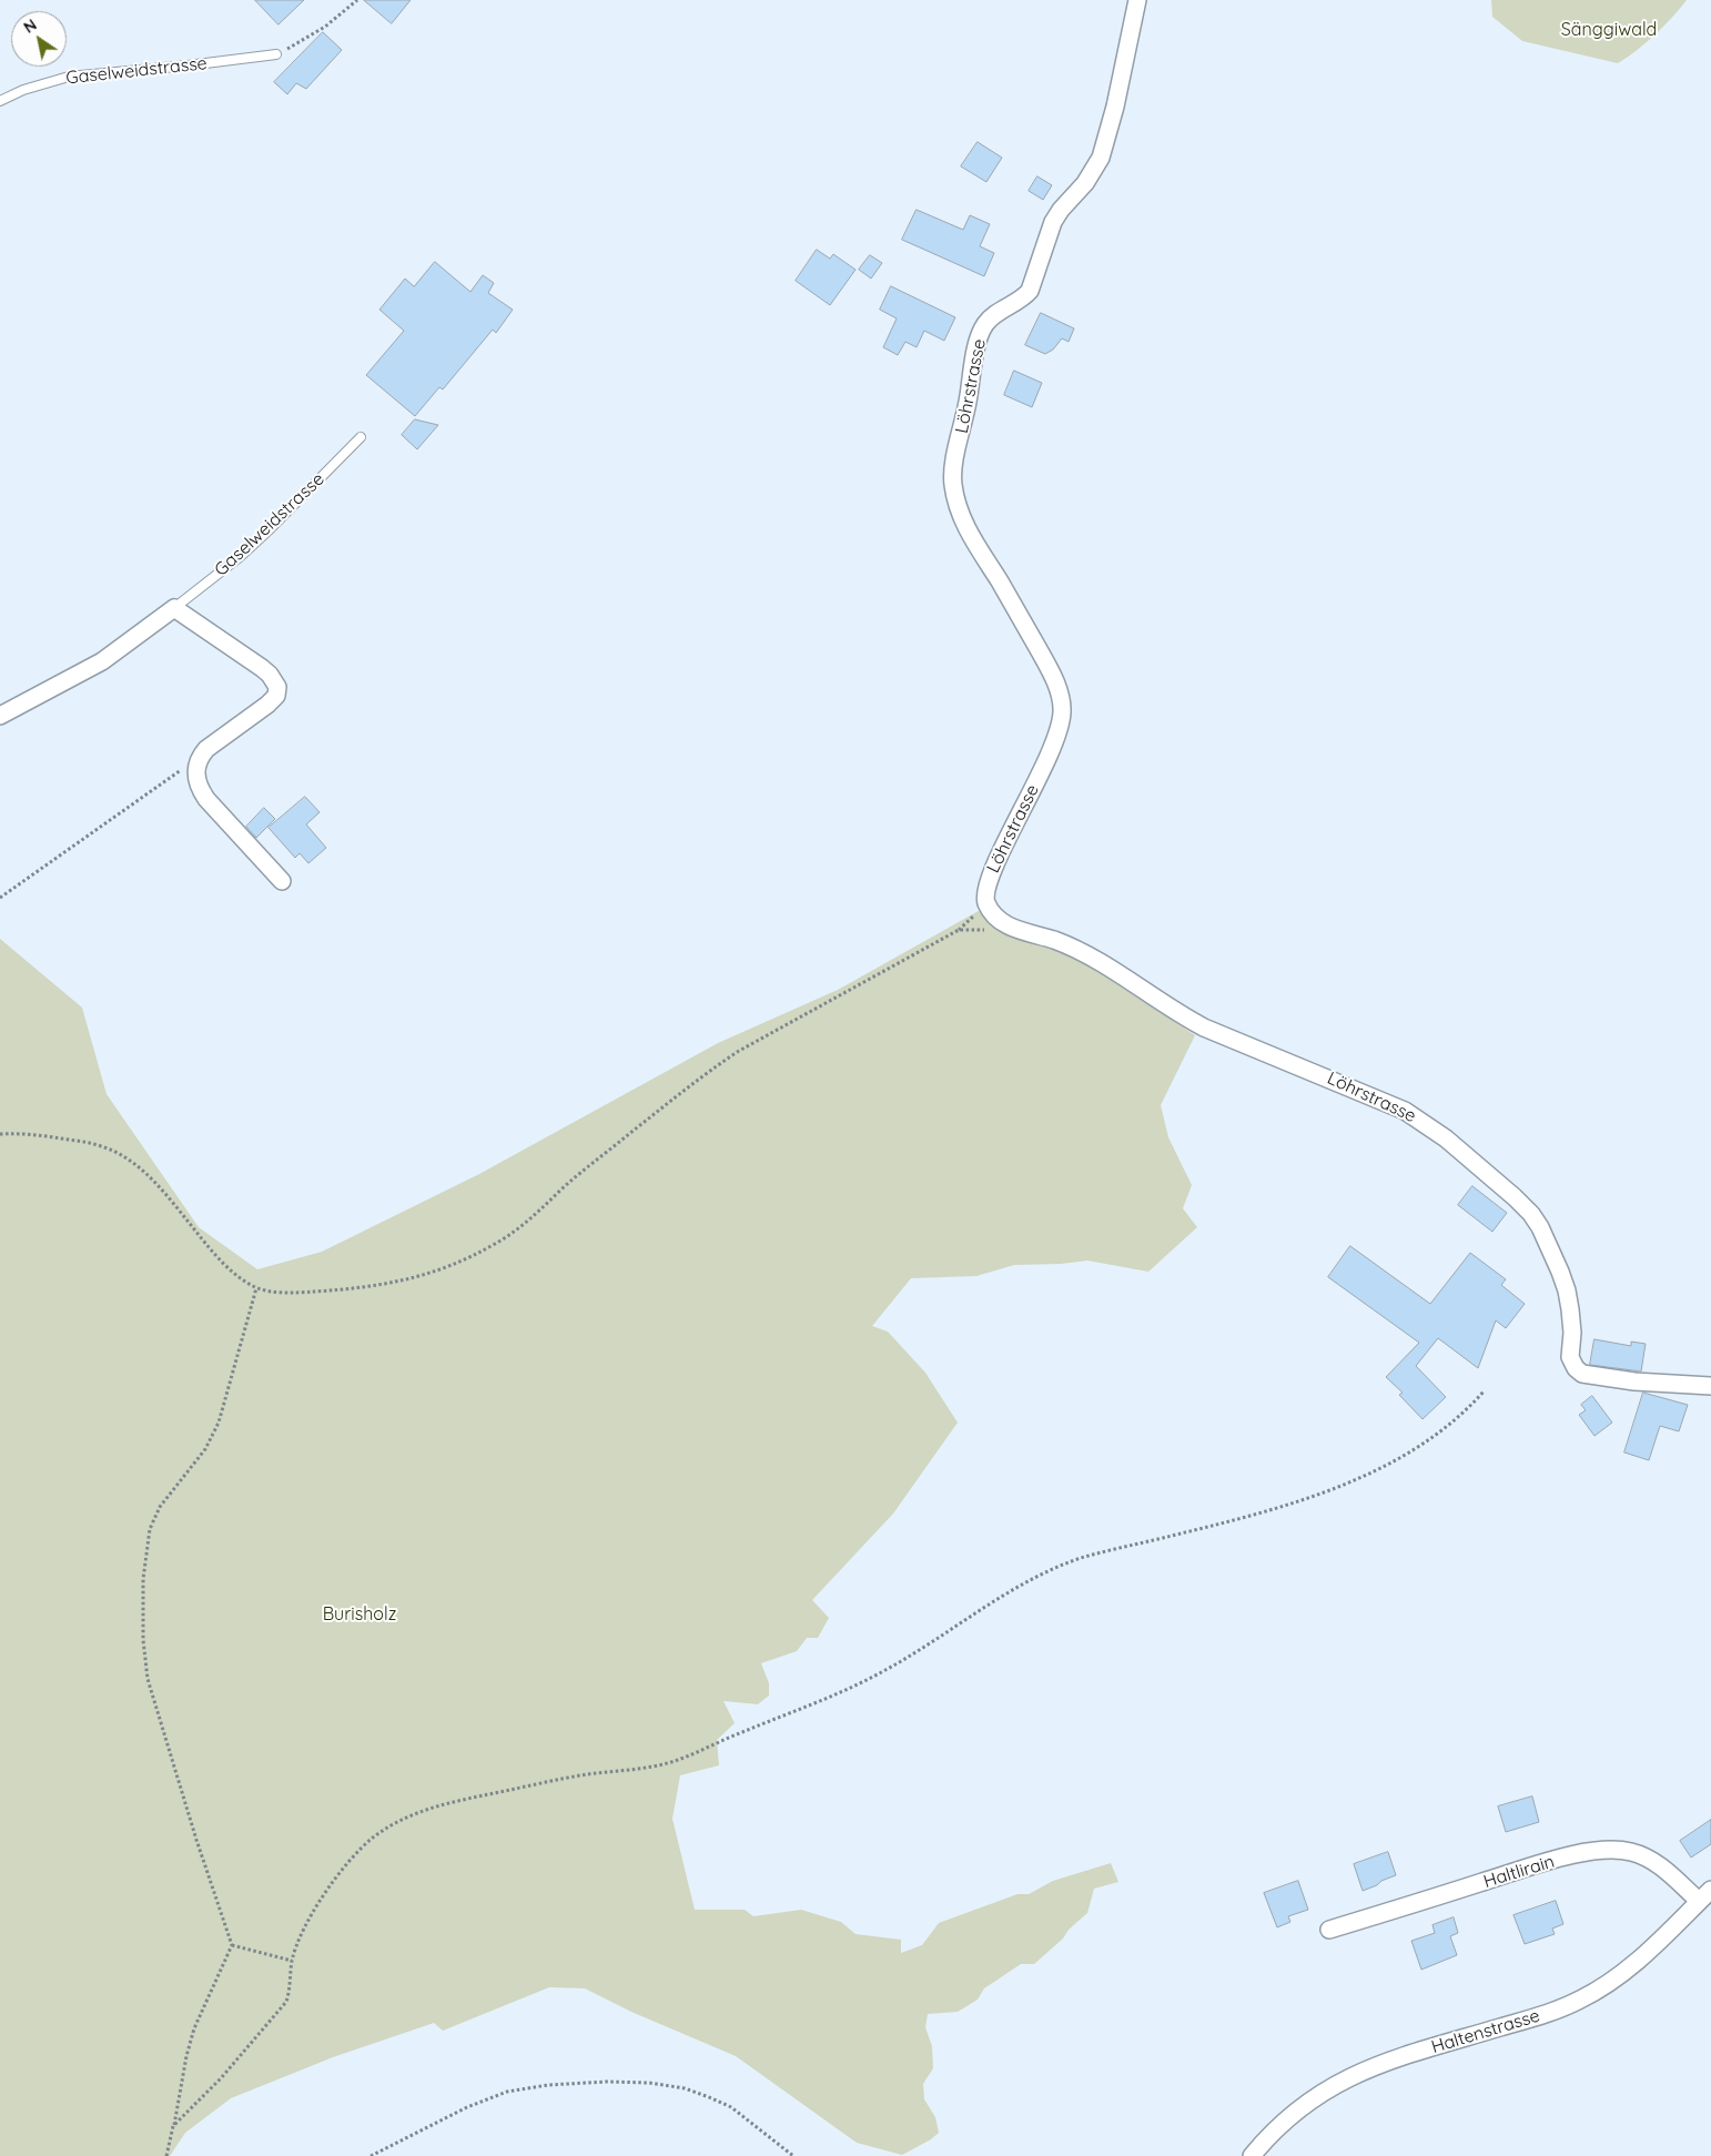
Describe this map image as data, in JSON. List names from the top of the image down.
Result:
{
  "streets": {
    "street": [
      "Gaselweidstrasse",
      "Löhrstrasse",
      "Haltlirain",
      "Haltenstrasse"
    ]
  },
  "crossings": [
    ["Haltlirain", "Haltenstrasse"]
  ],
  "parks": ["Sänggiwald", "Burisholz"],
  "north": "top left"
}
